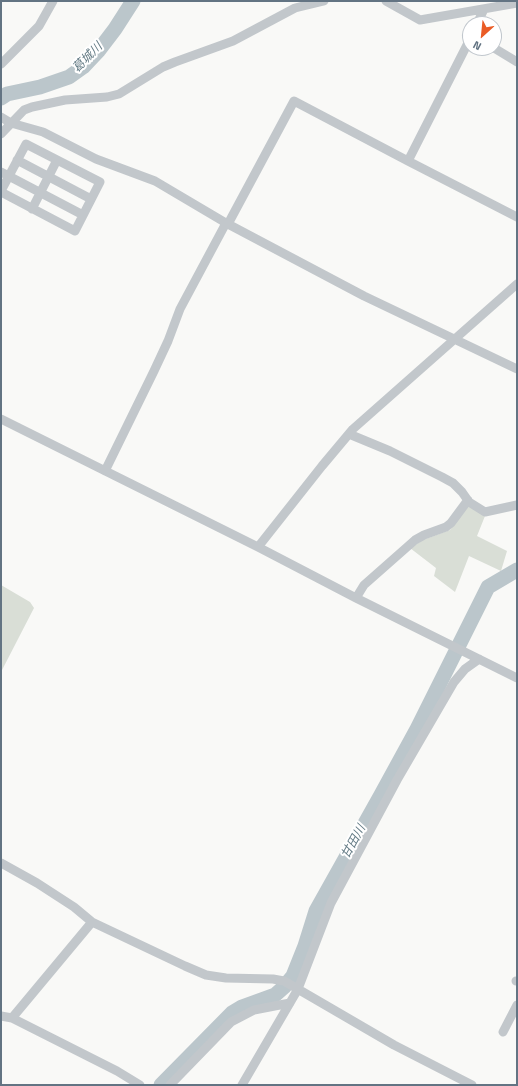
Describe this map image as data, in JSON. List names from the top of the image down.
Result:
{
  "water": ["葛城川", "甘田川"],
  "north": "bottom left"
}
